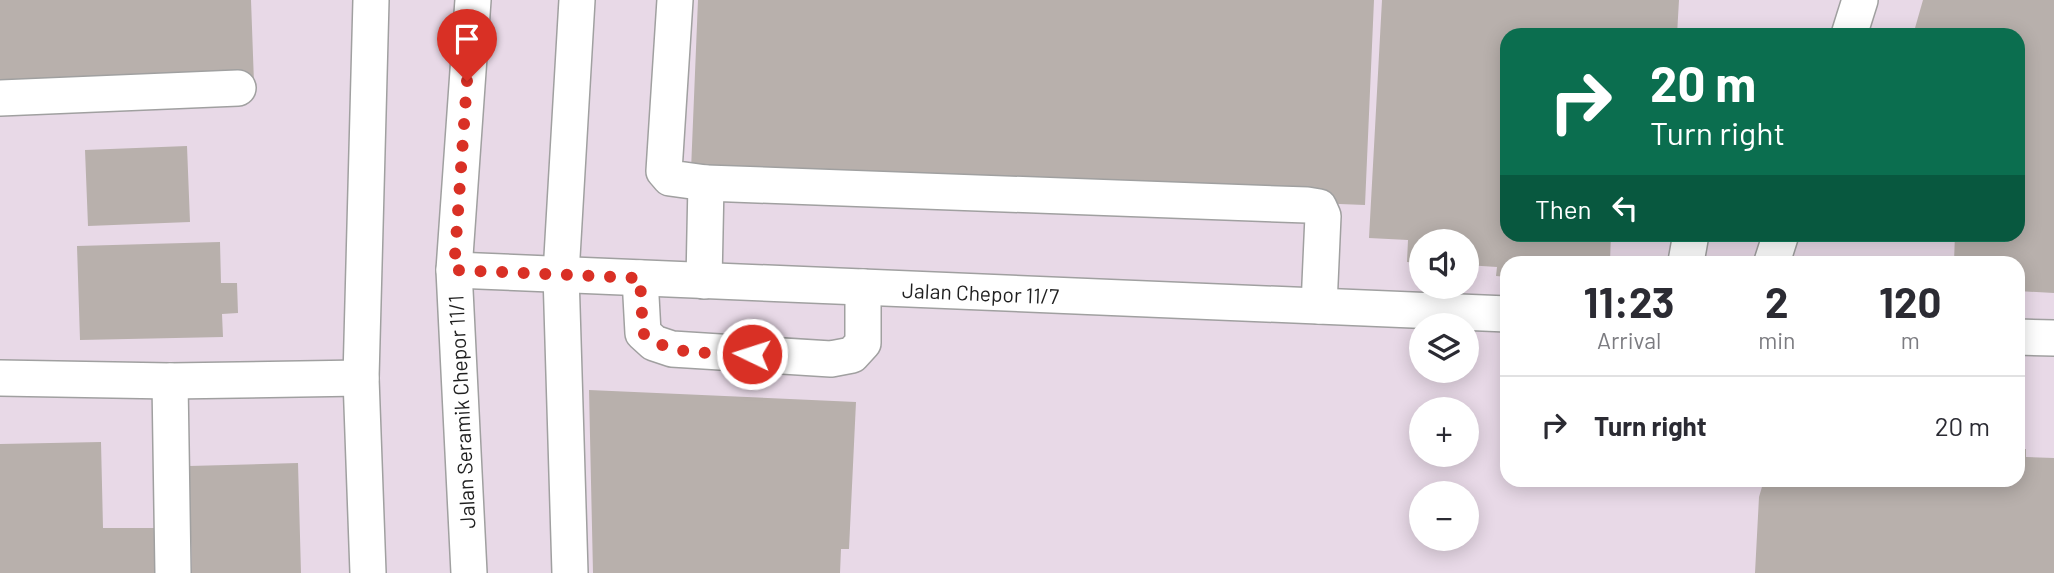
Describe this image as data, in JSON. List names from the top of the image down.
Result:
{
  "streets": {
    "street": ["Jalan Chepor 11/7", "Jalan Seramik Chepor 11/1"]
  },
  "crossings": [
    ["Jalan Chepor 11/7", "Jalan Seramik Chepor 11/1"]
  ],
  "page": {
    "turn": ["20 m", "Turn right"],
    "then": "Then",
    "map_buttons": ["+", "−"],
    "eta": [
      "11:23",
      "Arrival",
      "2",
      "min",
      "120",
      "m"
    ],
    "list": [
      {
        "name": "Turn right",
        "value": "20 m"
      }
    ]
  }
}
